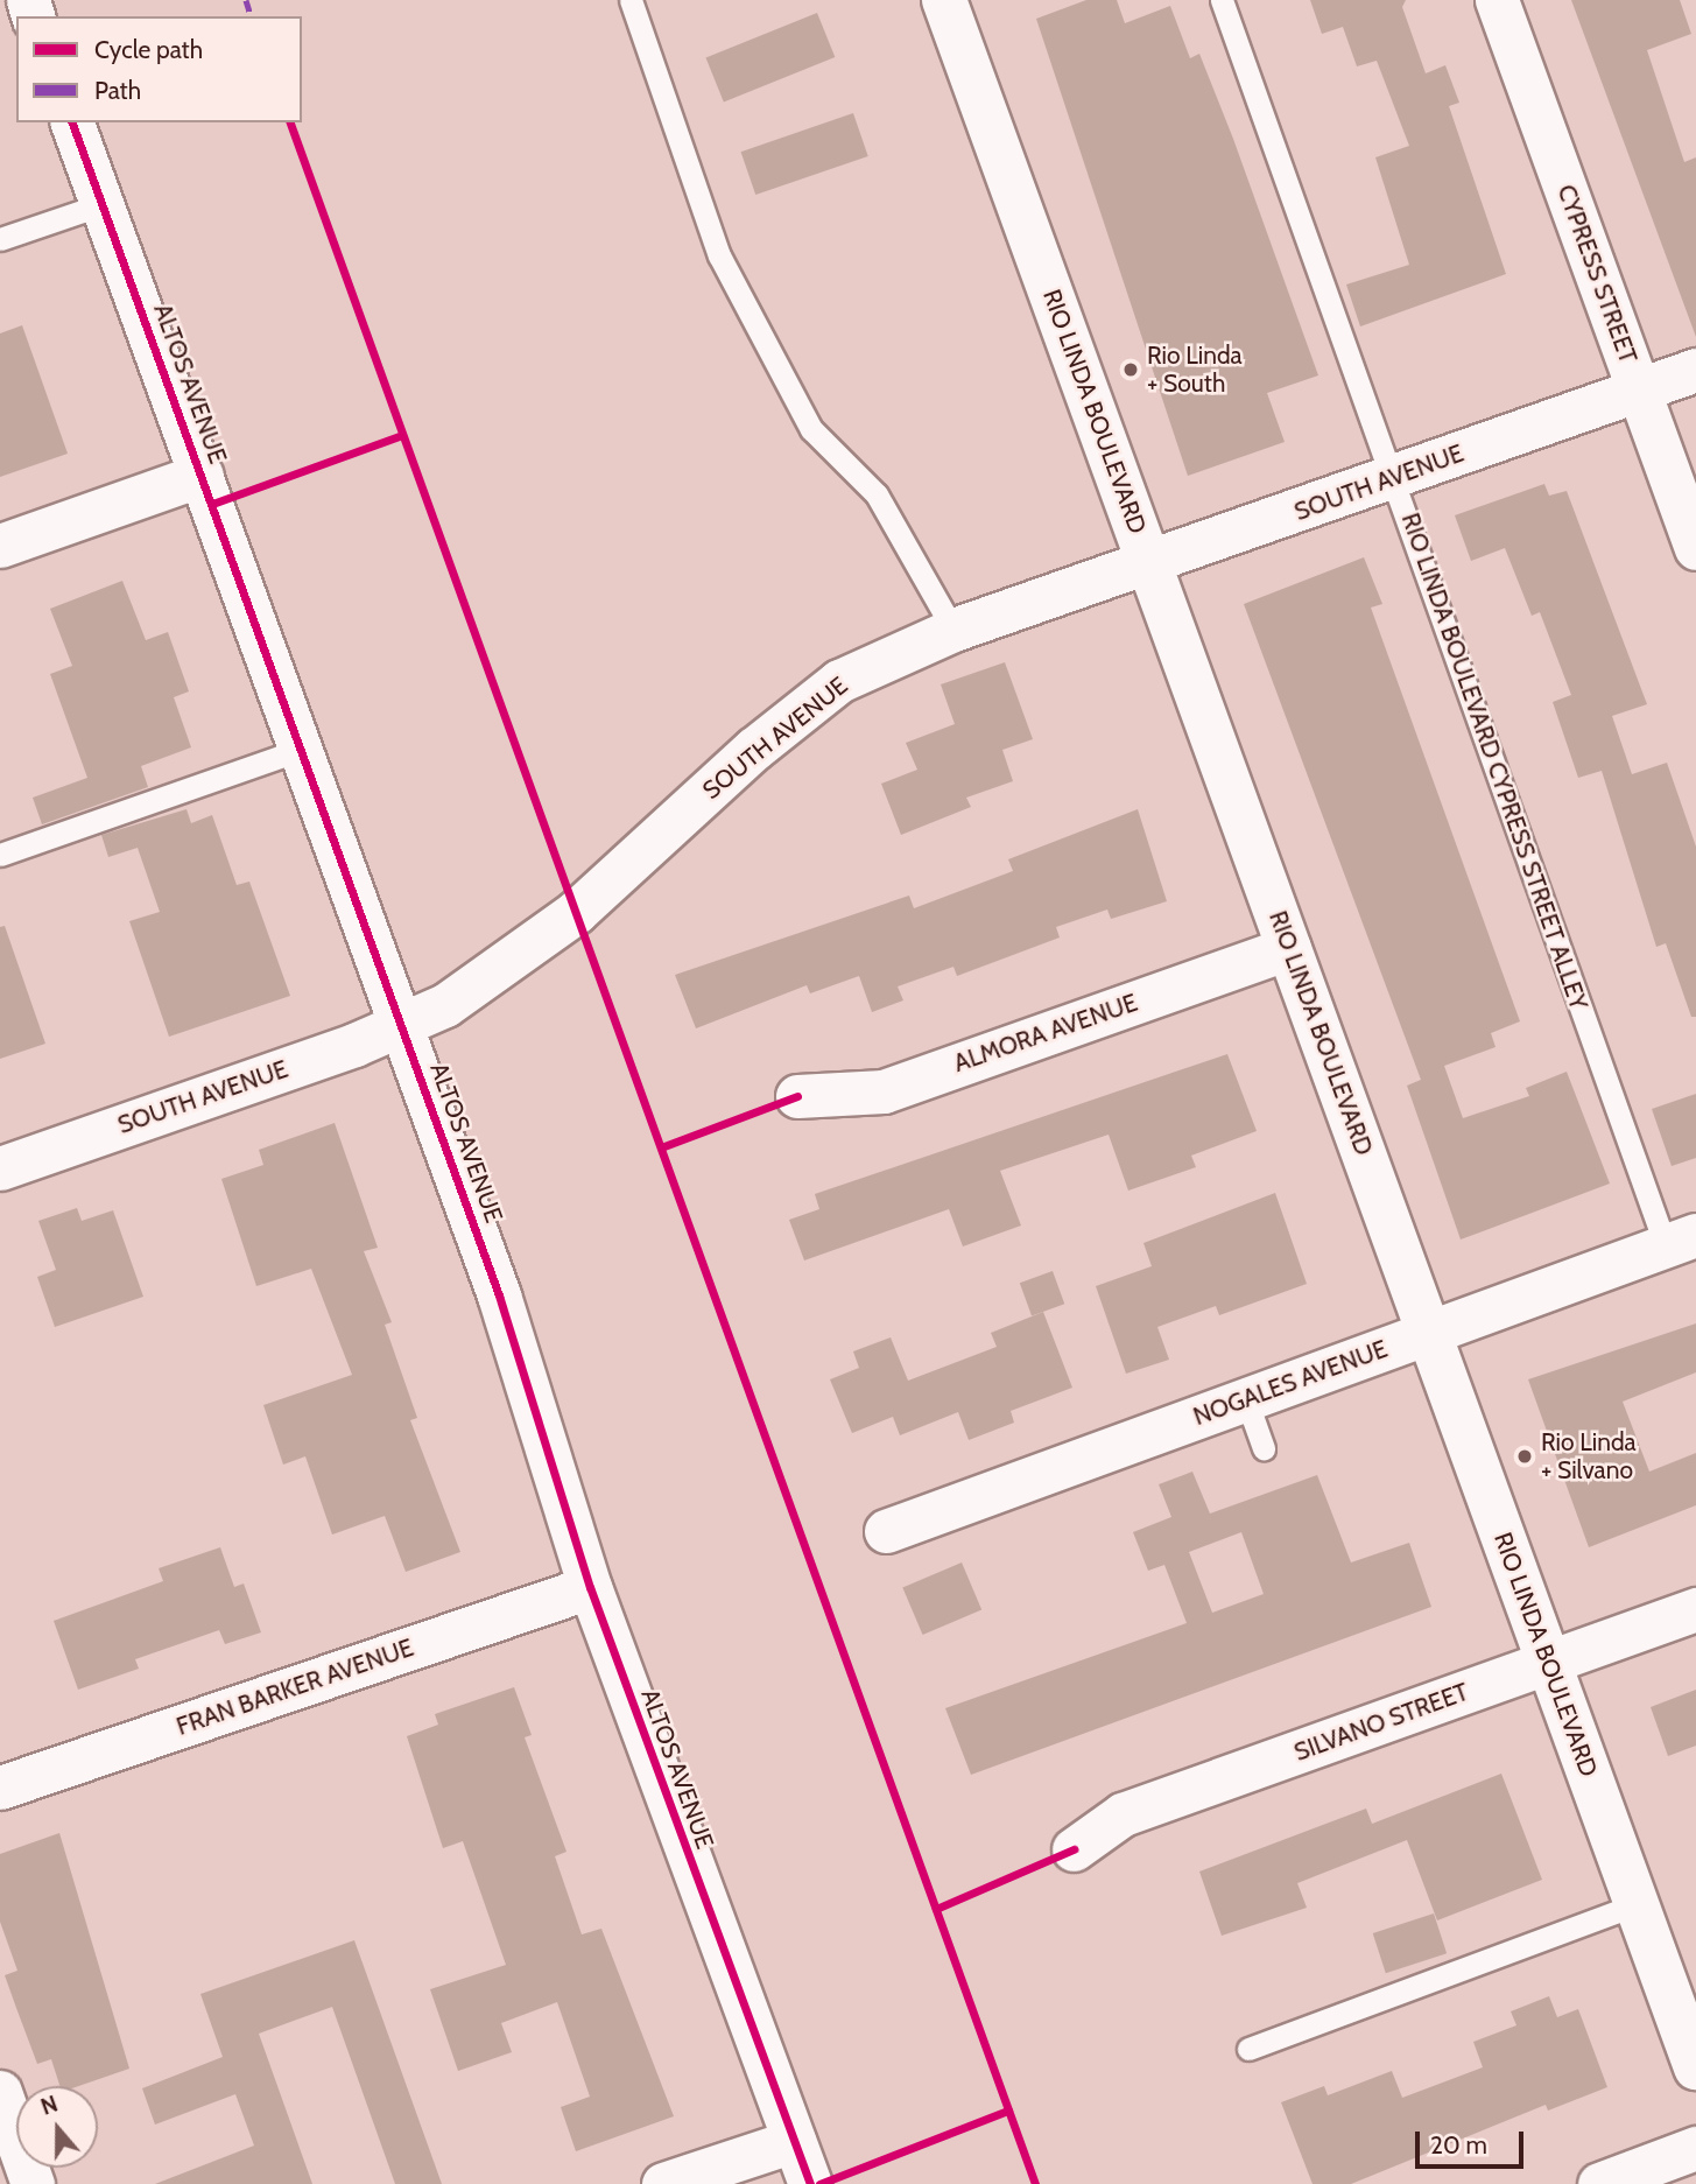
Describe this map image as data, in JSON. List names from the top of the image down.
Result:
{
  "streets": {
    "main road": ["RIO LINDA BOULEVARD"],
    "street": [
      "CYPRESS STREET",
      "ALTOS AVENUE",
      "SOUTH AVENUE",
      "ALMORA AVENUE",
      "NOGALES AVENUE",
      "FRAN BARKER AVENUE",
      "SILVANO STREET"
    ],
    "lane": ["RIO LINDA BOULEVARD CYPRESS STREET ALLEY"]
  },
  "crossings": [
    ["CYPRESS STREET", "SOUTH AVENUE"],
    ["ALTOS AVENUE", "SOUTH AVENUE"],
    ["ALTOS AVENUE", "FRAN BARKER AVENUE"],
    ["RIO LINDA BOULEVARD", "SOUTH AVENUE"],
    ["RIO LINDA BOULEVARD", "ALMORA AVENUE"],
    ["RIO LINDA BOULEVARD", "NOGALES AVENUE"],
    ["RIO LINDA BOULEVARD", "SILVANO STREET"],
    ["SOUTH AVENUE", "RIO LINDA BOULEVARD CYPRESS STREET ALLEY"],
    ["RIO LINDA BOULEVARD CYPRESS STREET ALLEY", "NOGALES AVENUE"]
  ],
  "places": ["Rio Linda + South", "Rio Linda + Silvano"],
  "legend": ["Cycle path", "Path"],
  "scale_bar": "20 m",
  "north": "top"
}
